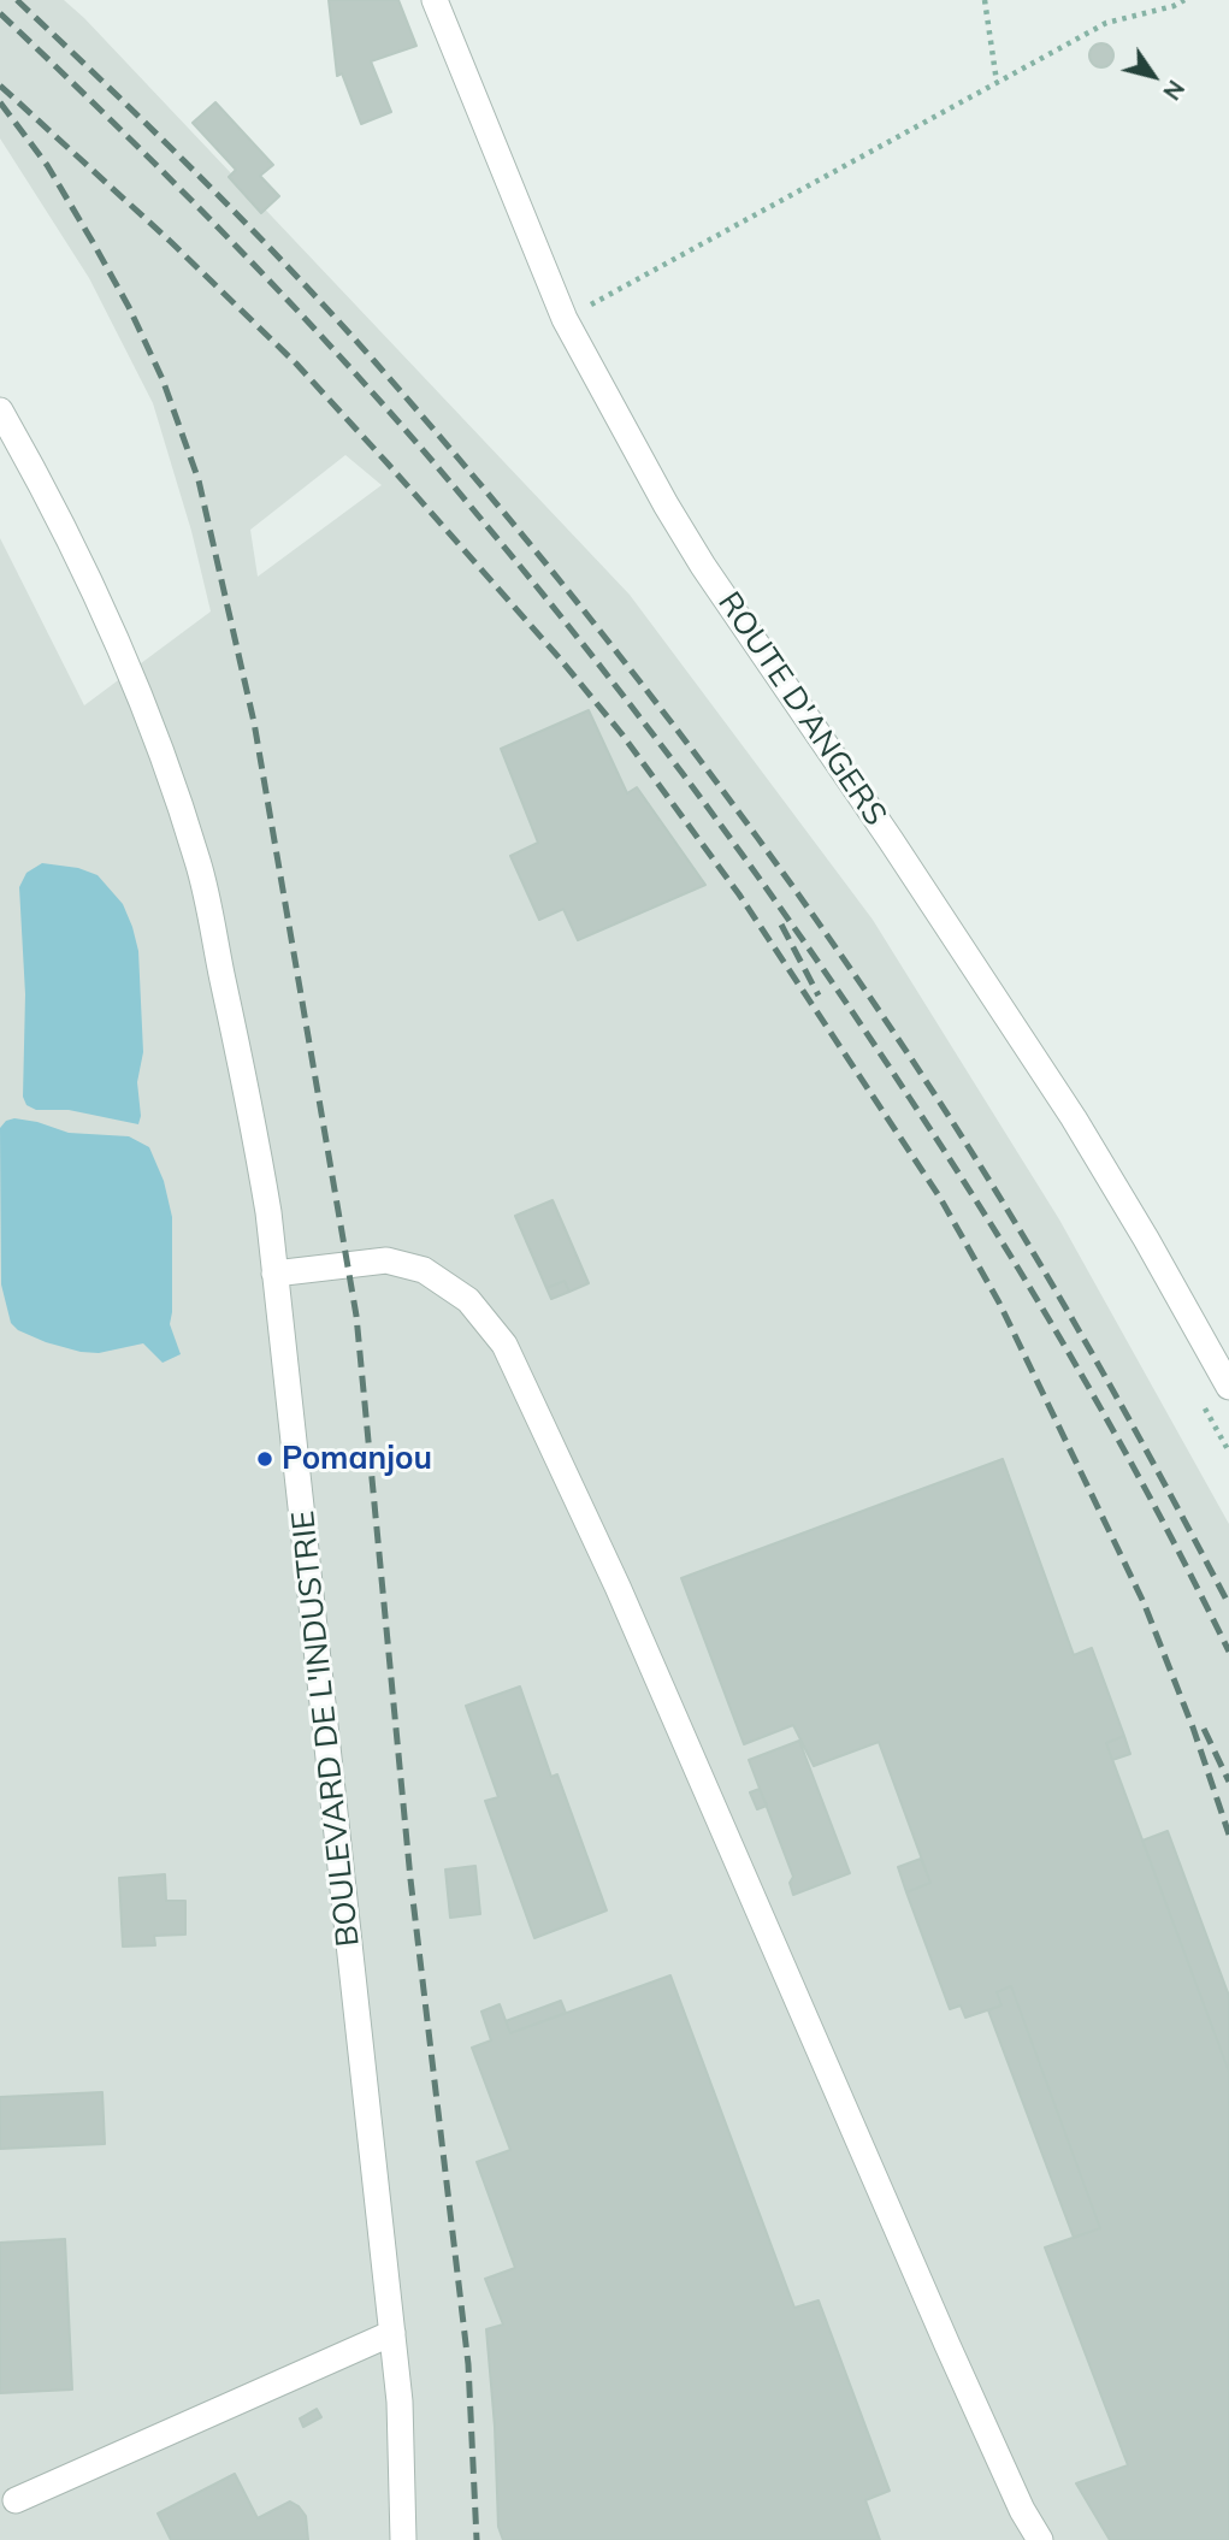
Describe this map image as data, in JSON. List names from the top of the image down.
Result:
{
  "streets": {
    "street": ["ROUTE D'ANGERS", "BOULEVARD DE L'INDUSTRIE"]
  },
  "places": ["Pomanjou"],
  "north": "bottom right"
}
